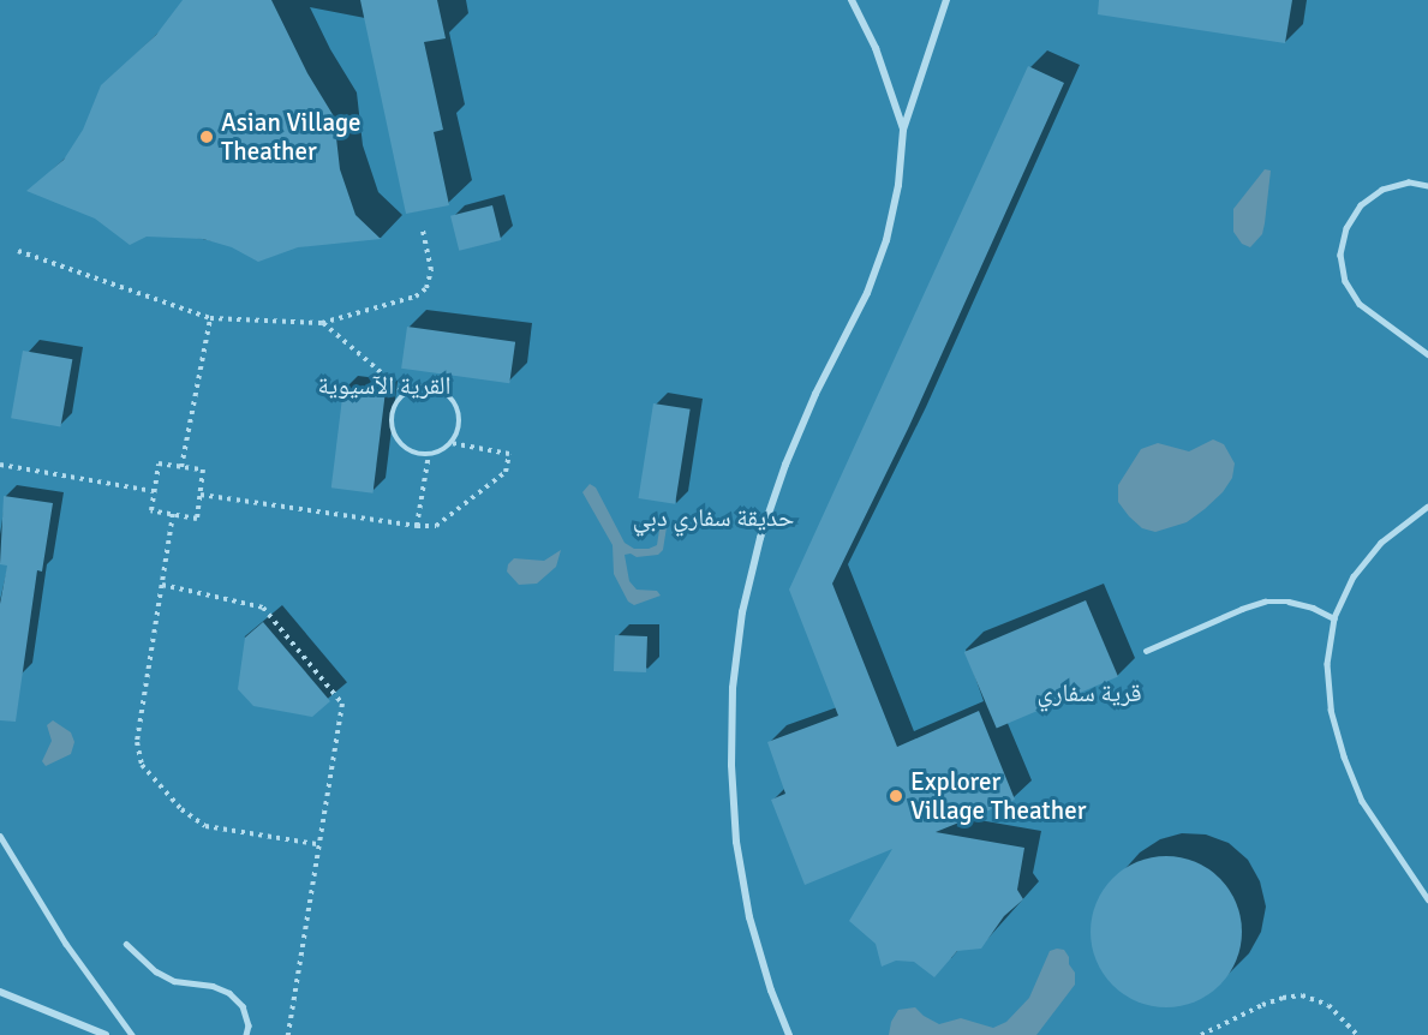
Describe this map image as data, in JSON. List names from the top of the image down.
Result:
{
  "parks": ["القرية الآسيوية", "حديقة سفاري دبي", "قرية سفاري"],
  "places": ["Asian Village Theather", "Explorer Village Theather"]
}
